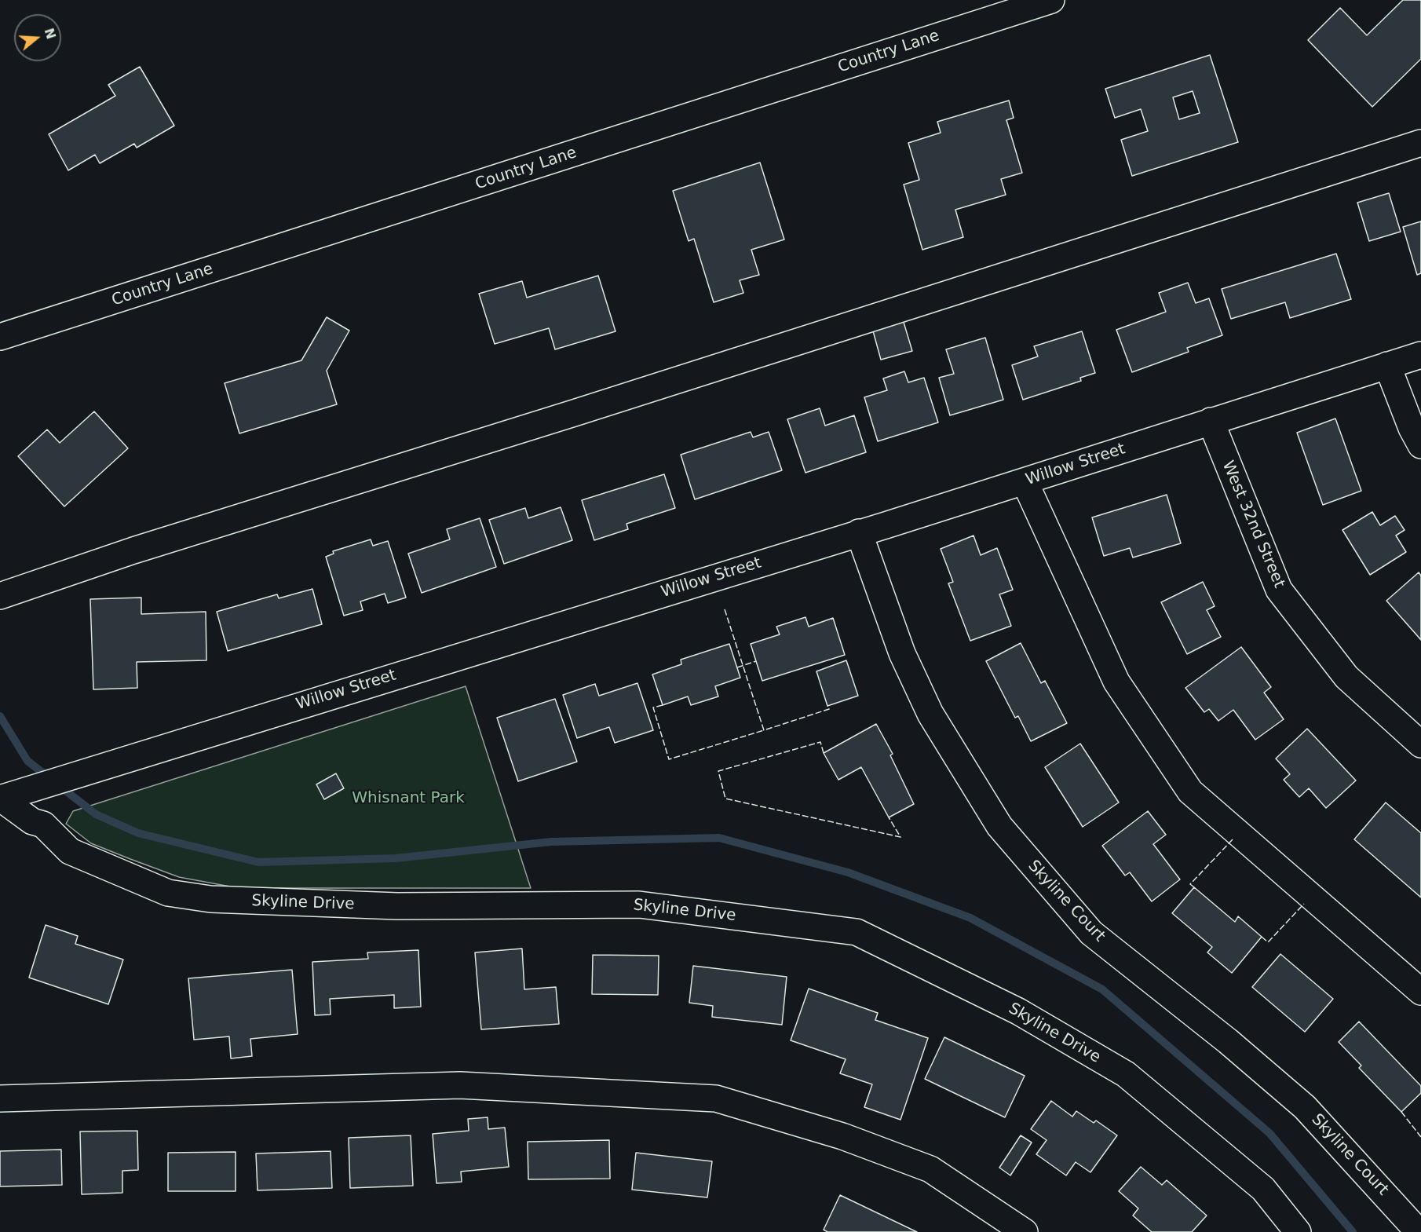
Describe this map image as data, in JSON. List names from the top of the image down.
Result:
{
  "streets": {
    "street": [
      "Country Lane",
      "Willow Street",
      "West 32nd Street",
      "Skyline Court",
      "Skyline Drive"
    ]
  },
  "crossings": [
    ["Willow Street", "West 32nd Street"],
    ["Willow Street", "Skyline Court"],
    ["Willow Street", "Skyline Drive"]
  ],
  "parks": ["Whisnant Park"],
  "north": "right"
}
